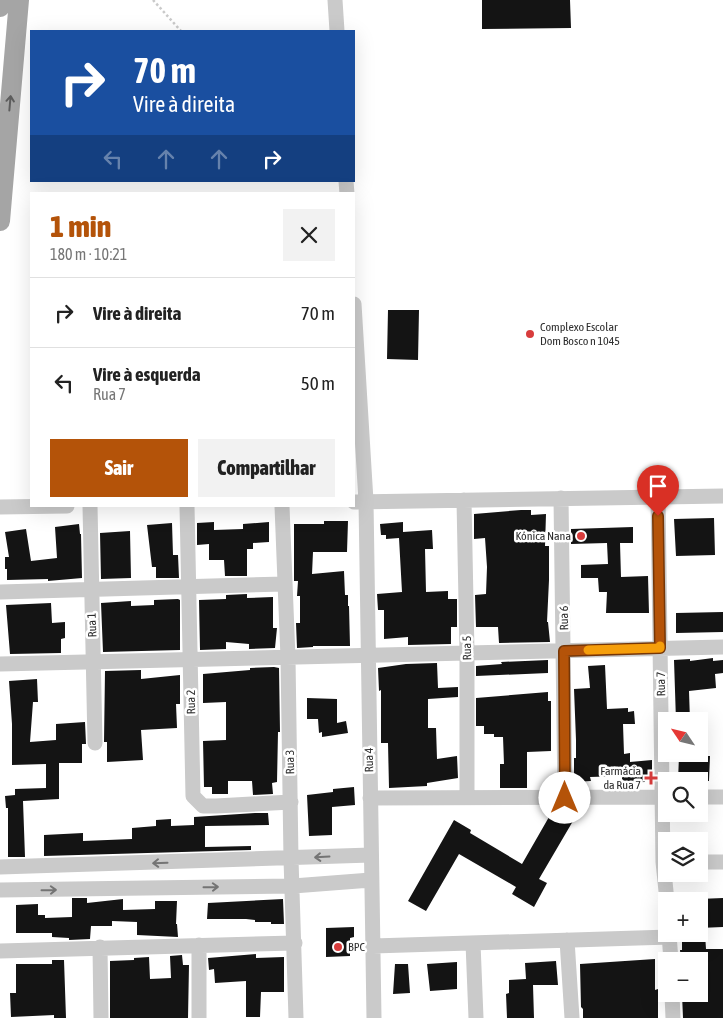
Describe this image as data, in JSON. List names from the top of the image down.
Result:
{
  "streets": {
    "street": [
      "Rua 6",
      "Rua 1",
      "Rua 5",
      "Rua 7",
      "Rua 2",
      "Rua 4",
      "Rua 3"
    ]
  },
  "crossings": [
    ["Rua 2", "Rua 3"]
  ],
  "places": {
    "other": ["Complexo Escolar Dom Bosco n 1045", "Kónica Nana", "BPC"],
    "health": ["Farmácia da Rua 7"]
  },
  "north": "top left",
  "page": {
    "turn": ["70 m", "Vire à direita"],
    "heading": ["1 min", "180 m · 10:21"],
    "list": [
      {
        "name": "Vire à direita",
        "value": "70 m"
      },
      {
        "name": "Vire à esquerda",
        "note": "Rua 7",
        "value": "50 m"
      }
    ],
    "buttons": ["Sair", "Compartilhar"],
    "map_buttons": ["+", "−"]
  }
}
